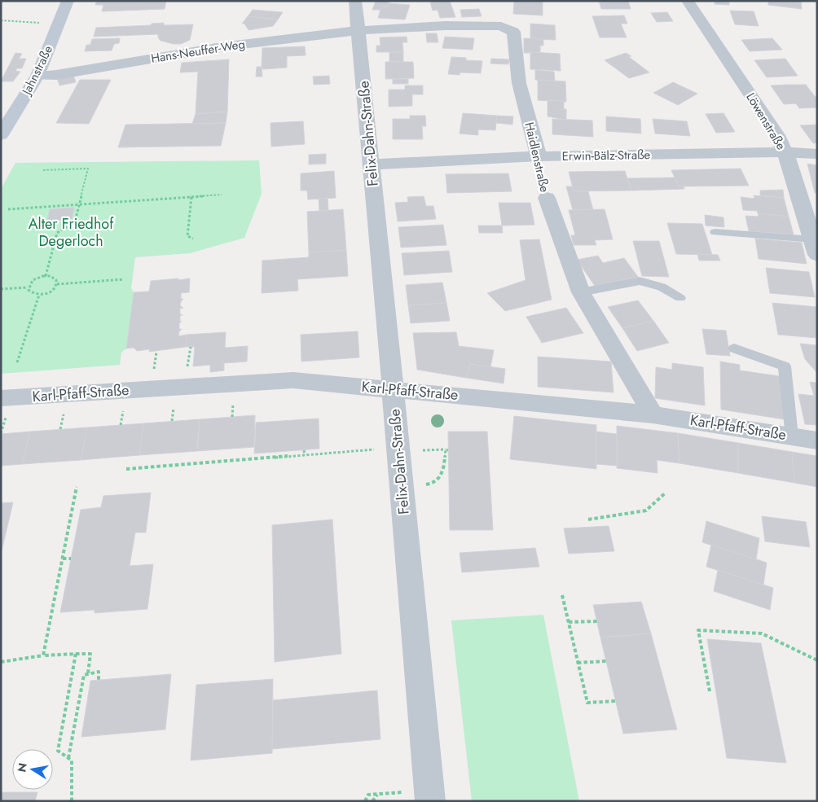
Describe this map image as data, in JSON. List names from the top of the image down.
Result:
{
  "streets": {
    "main road": ["Jahnstraße"],
    "street": [
      "Hans-Neuffer-Weg",
      "Löwenstraße",
      "Felix-Dahn-Straße",
      "Erwin-Bälz-Straße",
      "Haidlenstraße",
      "Karl-Pfaff-Straße"
    ]
  },
  "crossings": [
    ["Hans-Neuffer-Weg", "Jahnstraße"],
    ["Hans-Neuffer-Weg", "Felix-Dahn-Straße"],
    ["Hans-Neuffer-Weg", "Haidlenstraße"],
    ["Löwenstraße", "Erwin-Bälz-Straße"],
    ["Felix-Dahn-Straße", "Erwin-Bälz-Straße"],
    ["Felix-Dahn-Straße", "Haidlenstraße"],
    ["Felix-Dahn-Straße", "Karl-Pfaff-Straße"],
    ["Erwin-Bälz-Straße", "Haidlenstraße"],
    ["Haidlenstraße", "Karl-Pfaff-Straße"]
  ],
  "parks": ["Alter Friedhof Degerloch"],
  "north": "left"
}
